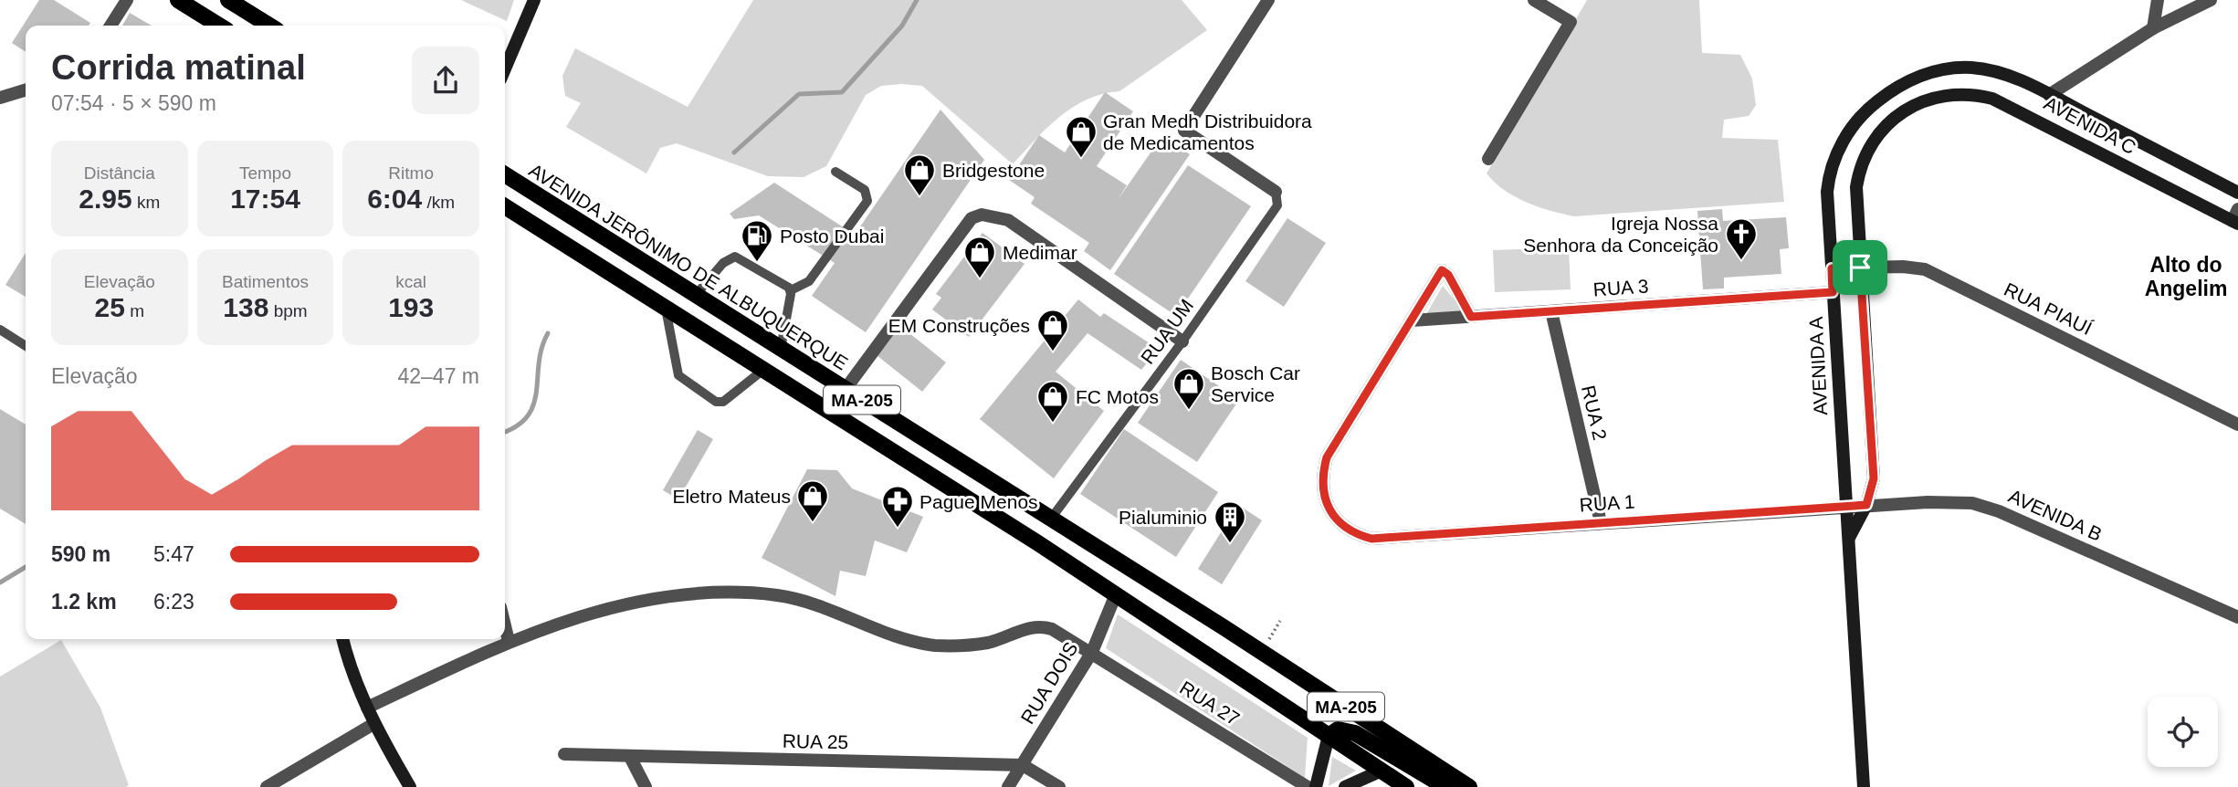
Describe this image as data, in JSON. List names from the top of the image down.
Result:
{
  "streets": {
    "main road": ["AVENIDA JERÔNIMO DE ALBUQUERQUE", "MA-205"],
    "street": [
      "AVENIDA C",
      "RUA 3",
      "RUA PIAUÍ",
      "AVENIDA A",
      "RUA 2",
      "RUA 1",
      "AVENIDA B",
      "RUA DOIS",
      "RUA 27",
      "RUA 25"
    ],
    "lane": ["RUA UM"]
  },
  "crossings": [
    ["AVENIDA C", "RUA PIAUÍ"],
    ["AVENIDA C", "AVENIDA A"],
    ["AVENIDA JERÔNIMO DE ALBUQUERQUE", "RUA UM"],
    ["RUA 3", "AVENIDA A"],
    ["RUA 3", "RUA 2"],
    ["RUA 3", "RUA 1"],
    ["RUA PIAUÍ", "AVENIDA A"],
    ["AVENIDA A", "RUA 1"],
    ["AVENIDA A", "AVENIDA B"],
    ["MA-205", "RUA DOIS"],
    ["RUA 2", "RUA 1"],
    ["RUA 1", "AVENIDA B"],
    ["RUA DOIS", "RUA 27"],
    ["RUA DOIS", "RUA 25"]
  ],
  "districts": ["Alto do Angelim"],
  "places": {
    "shop": [
      "Gran Medh Distribuidora de Medicamentos",
      "Bridgestone",
      "Medimar",
      "EM Construções",
      "Bosch Car Service",
      "FC Motos",
      "Eletro Mateus"
    ],
    "church": ["Igreja Nossa Senhora da Conceição"],
    "fuel station": ["Posto Dubai"],
    "pharmacy": ["Pague Menos"],
    "building": ["Pialuminio"]
  },
  "page": {
    "heading": ["Corrida matinal", "07:54 · 5 × 590 m"],
    "stats": [
      ["Distância", "2.95 km"],
      ["Tempo", "17:54"],
      ["Ritmo", "6:04 /km"],
      ["Elevação", "25 m"],
      ["Batimentos", "138 bpm"],
      ["kcal", "193"]
    ],
    "chart": ["Elevação", "42–47 m"],
    "list": [
      {
        "name": "590 m",
        "note": "5:47"
      },
      {
        "name": "1.2 km",
        "note": "6:23"
      }
    ]
  }
}
